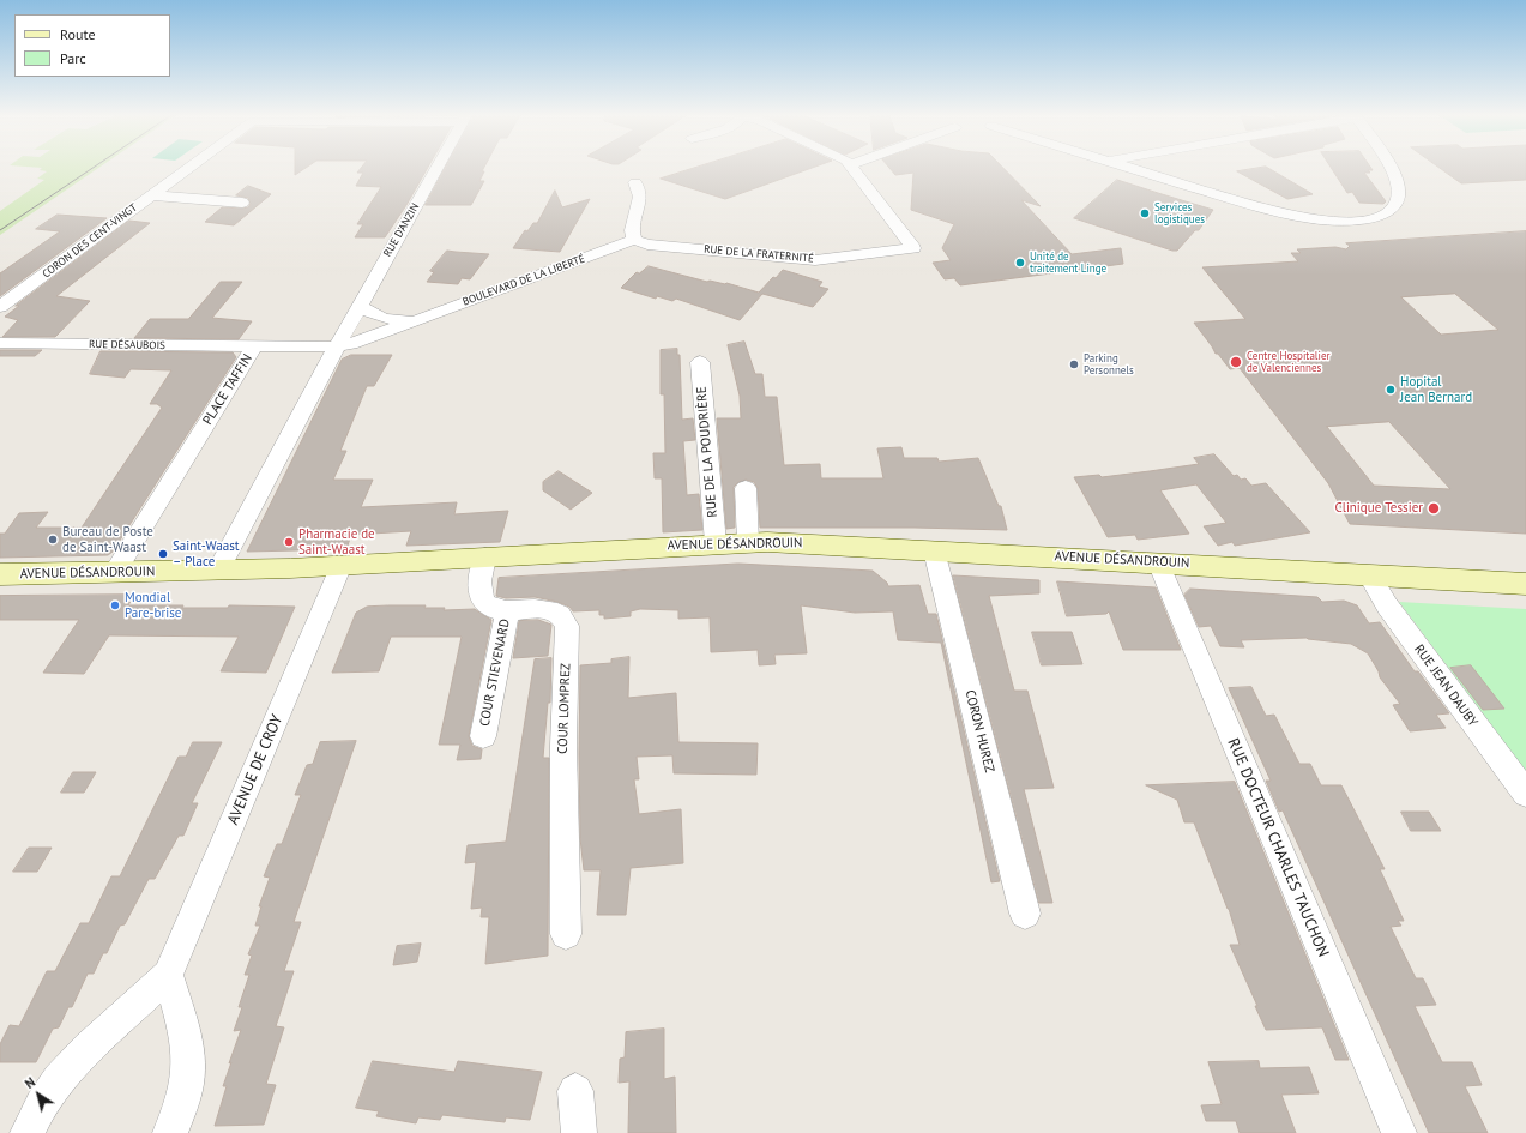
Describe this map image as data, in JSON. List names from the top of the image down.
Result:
{
  "streets": {
    "main road": ["AVENUE DÉSANDROUIN"],
    "street": [
      "RUE D'ANZIN",
      "CORON DES CENT-VINGT",
      "RUE DE LA FRATERNITÉ",
      "BOULEVARD DE LA LIBERTÉ",
      "RUE DÉSAUBOIS",
      "PLACE TAFFIN",
      "RUE DE LA POUDRIÈRE",
      "COUR STIEVENARD",
      "RUE JEAN DAUBY",
      "COUR LOMPREZ",
      "CORON HUREZ",
      "AVENUE DE CROY",
      "RUE DOCTEUR CHARLES TAUCHON"
    ]
  },
  "crossings": [
    ["RUE D'ANZIN", "BOULEVARD DE LA LIBERTÉ"],
    ["RUE D'ANZIN", "PLACE TAFFIN"],
    ["RUE DE LA FRATERNITÉ", "BOULEVARD DE LA LIBERTÉ"],
    ["BOULEVARD DE LA LIBERTÉ", "PLACE TAFFIN"],
    ["RUE DÉSAUBOIS", "PLACE TAFFIN"],
    ["PLACE TAFFIN", "AVENUE DÉSANDROUIN"],
    ["RUE DE LA POUDRIÈRE", "AVENUE DÉSANDROUIN"],
    ["AVENUE DÉSANDROUIN", "RUE JEAN DAUBY"],
    ["AVENUE DÉSANDROUIN", "COUR LOMPREZ"],
    ["AVENUE DÉSANDROUIN", "CORON HUREZ"],
    ["AVENUE DÉSANDROUIN", "AVENUE DE CROY"],
    ["AVENUE DÉSANDROUIN", "RUE DOCTEUR CHARLES TAUCHON"],
    ["COUR STIEVENARD", "COUR LOMPREZ"]
  ],
  "places": [
    "Services logistiques",
    "Unité de traitement Linge",
    "Centre Hospitalier de Valenciennes",
    "Parking Personnels",
    "Hopital Jean Bernard",
    "Clinique Tessier",
    "Bureau de Poste de Saint-Waast",
    "Pharmacie de Saint-Waast",
    "Saint-Waast – Place",
    "Mondial Pare-brise"
  ],
  "legend": ["Route", "Parc"],
  "north": "top left"
}
